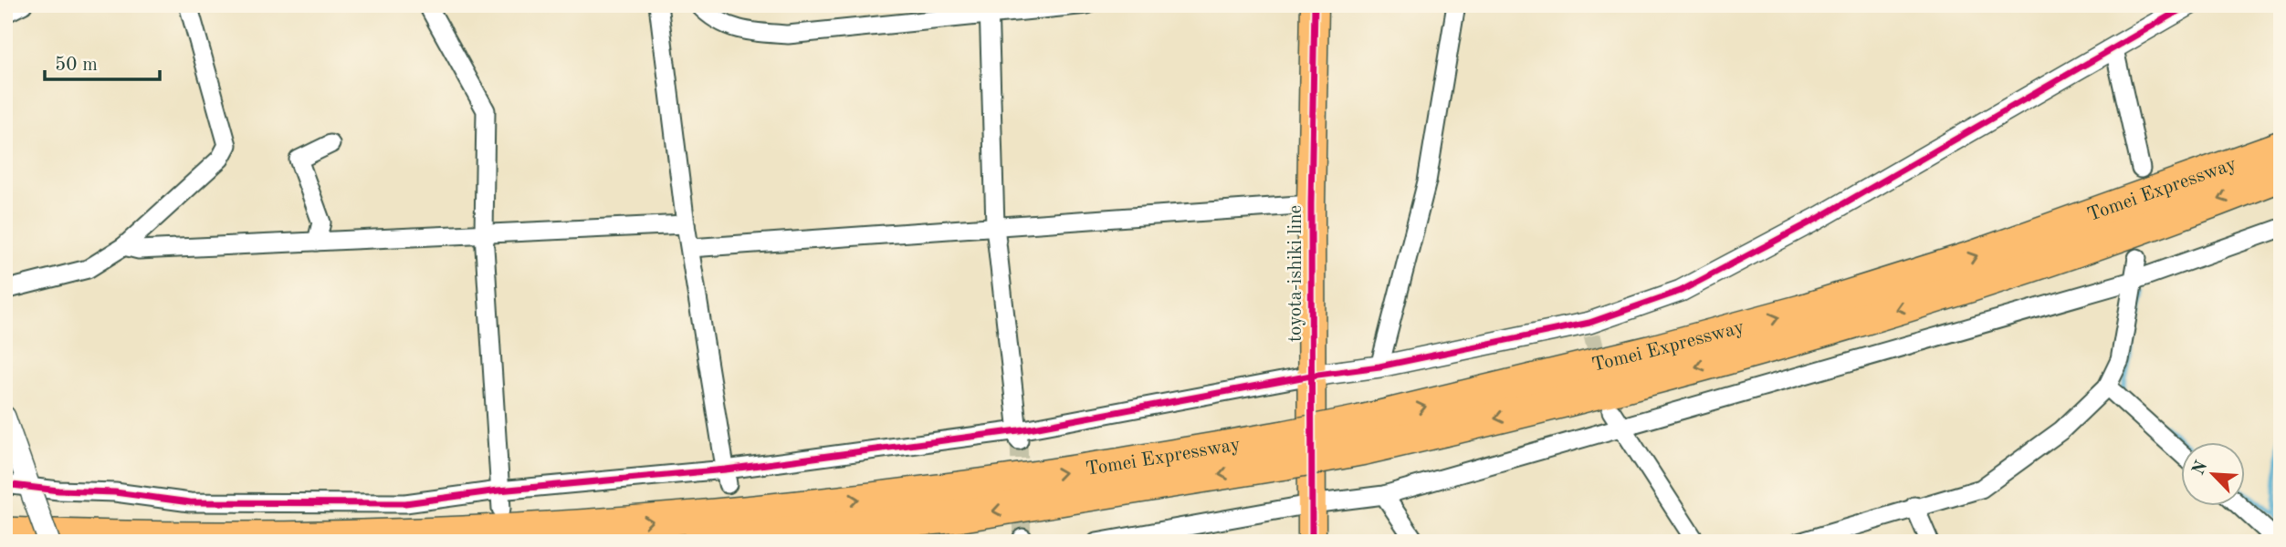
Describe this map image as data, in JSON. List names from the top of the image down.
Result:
{
  "streets": {
    "highway": ["Tomei Expressway"],
    "main road": ["toyota-ishiki line"]
  },
  "scale_bar": "50 m",
  "north": "top left"
}
